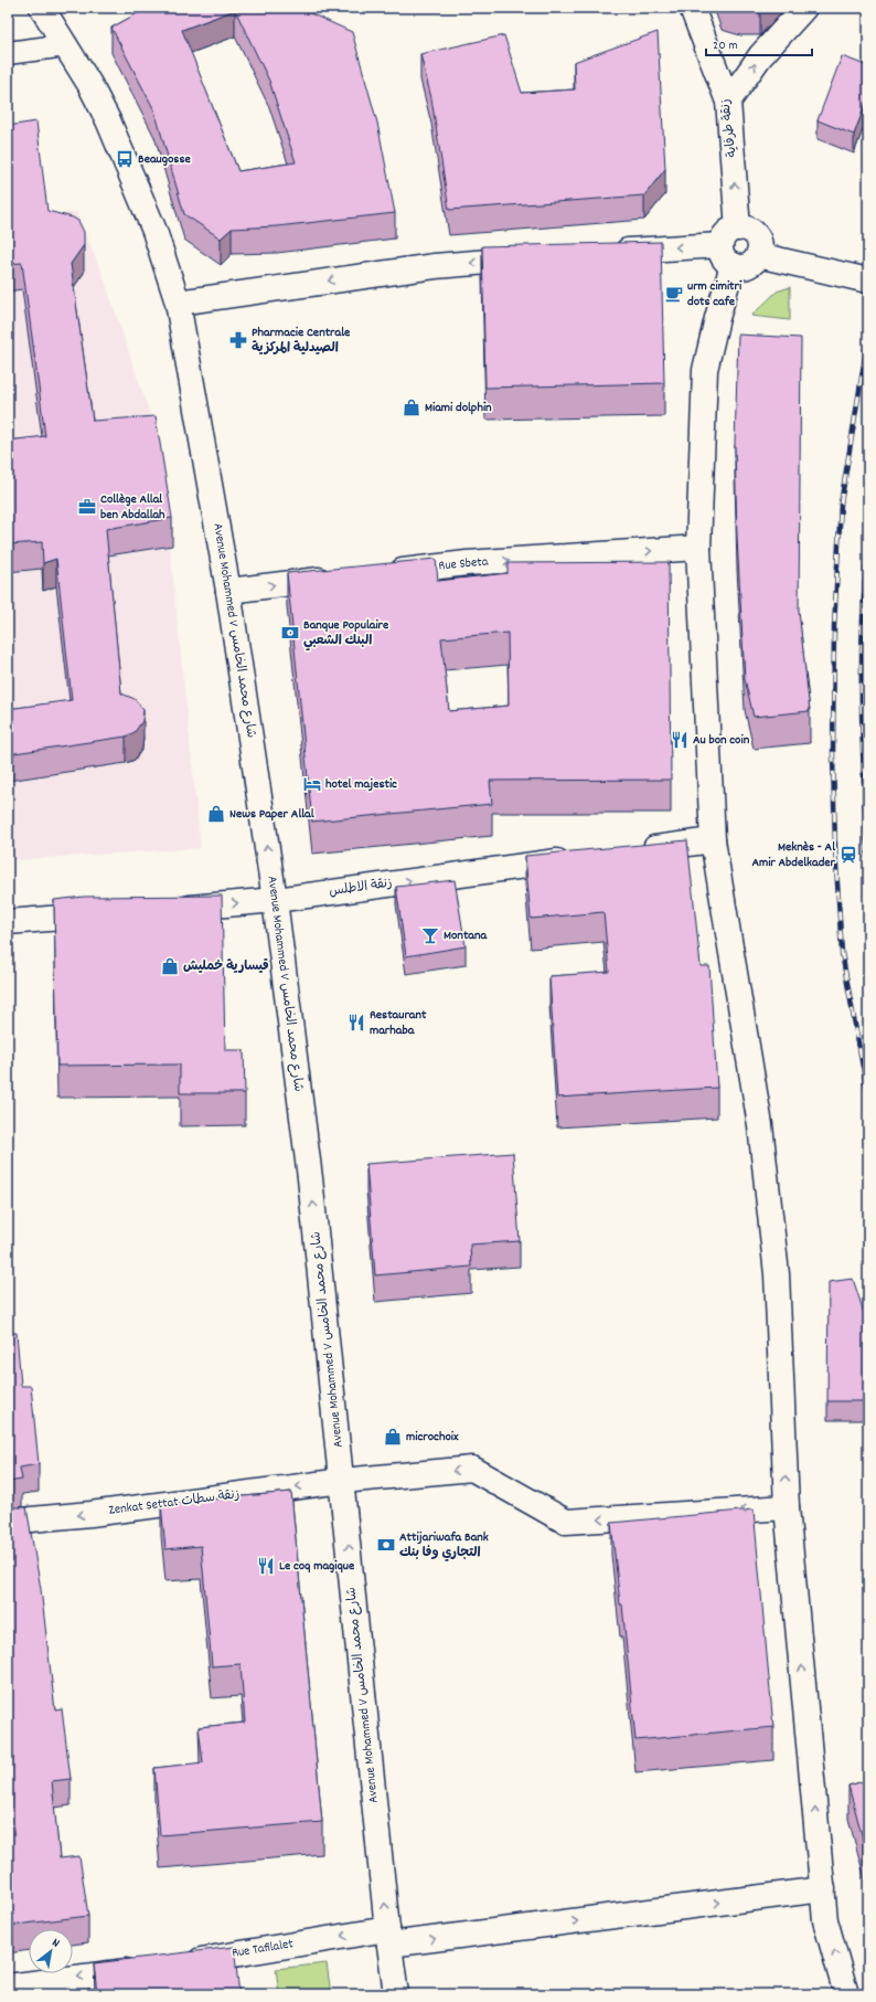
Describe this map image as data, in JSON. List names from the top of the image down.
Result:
{
  "streets": {
    "street": [
      "زنقة طرفاية",
      "Rue Sbeta",
      "Avenue Mohammed V شارع محمد الخامس",
      "زنقة الاطلس",
      "Zenkat Settat زنقة سطات",
      "Rue Tafilalet"
    ]
  },
  "crossings": [
    ["Avenue Mohammed V شارع محمد الخامس", "زنقة الاطلس"],
    ["Avenue Mohammed V شارع محمد الخامس", "Zenkat Settat زنقة سطات"],
    ["Avenue Mohammed V شارع محمد الخامس", "Rue Tafilalet"]
  ],
  "one_way": [
    "زنقة طرفاية",
    "Rue Sbeta",
    "Avenue Mohammed V شارع محمد الخامس",
    "زنقة الاطلس",
    "Zenkat Settat زنقة سطات"
  ],
  "places": {
    "bus stop": ["Beaugosse"],
    "cafe": ["urm cimitri dots cafe"],
    "pharmacy": ["Pharmacie Centrale الصيدلية المركزية"],
    "shop": [
      "Miami dolphin",
      "News Paper Allal",
      "قيسارية خمليش",
      "microchoix"
    ],
    "office": ["Collège Allal ben Abdallah"],
    "bank": ["Banque Populaire البنك الشعبي", "Attijariwafa Bank التجاري وفا بنك"],
    "restaurant": ["Au bon coin", "Restaurant marhaba", "Le coq magique"],
    "hotel": ["hotel majestic"],
    "station": ["Meknès - Al Amir Abdelkader"],
    "bar": ["Montana"]
  },
  "scale_bar": "20 m",
  "north": "top right"
}
